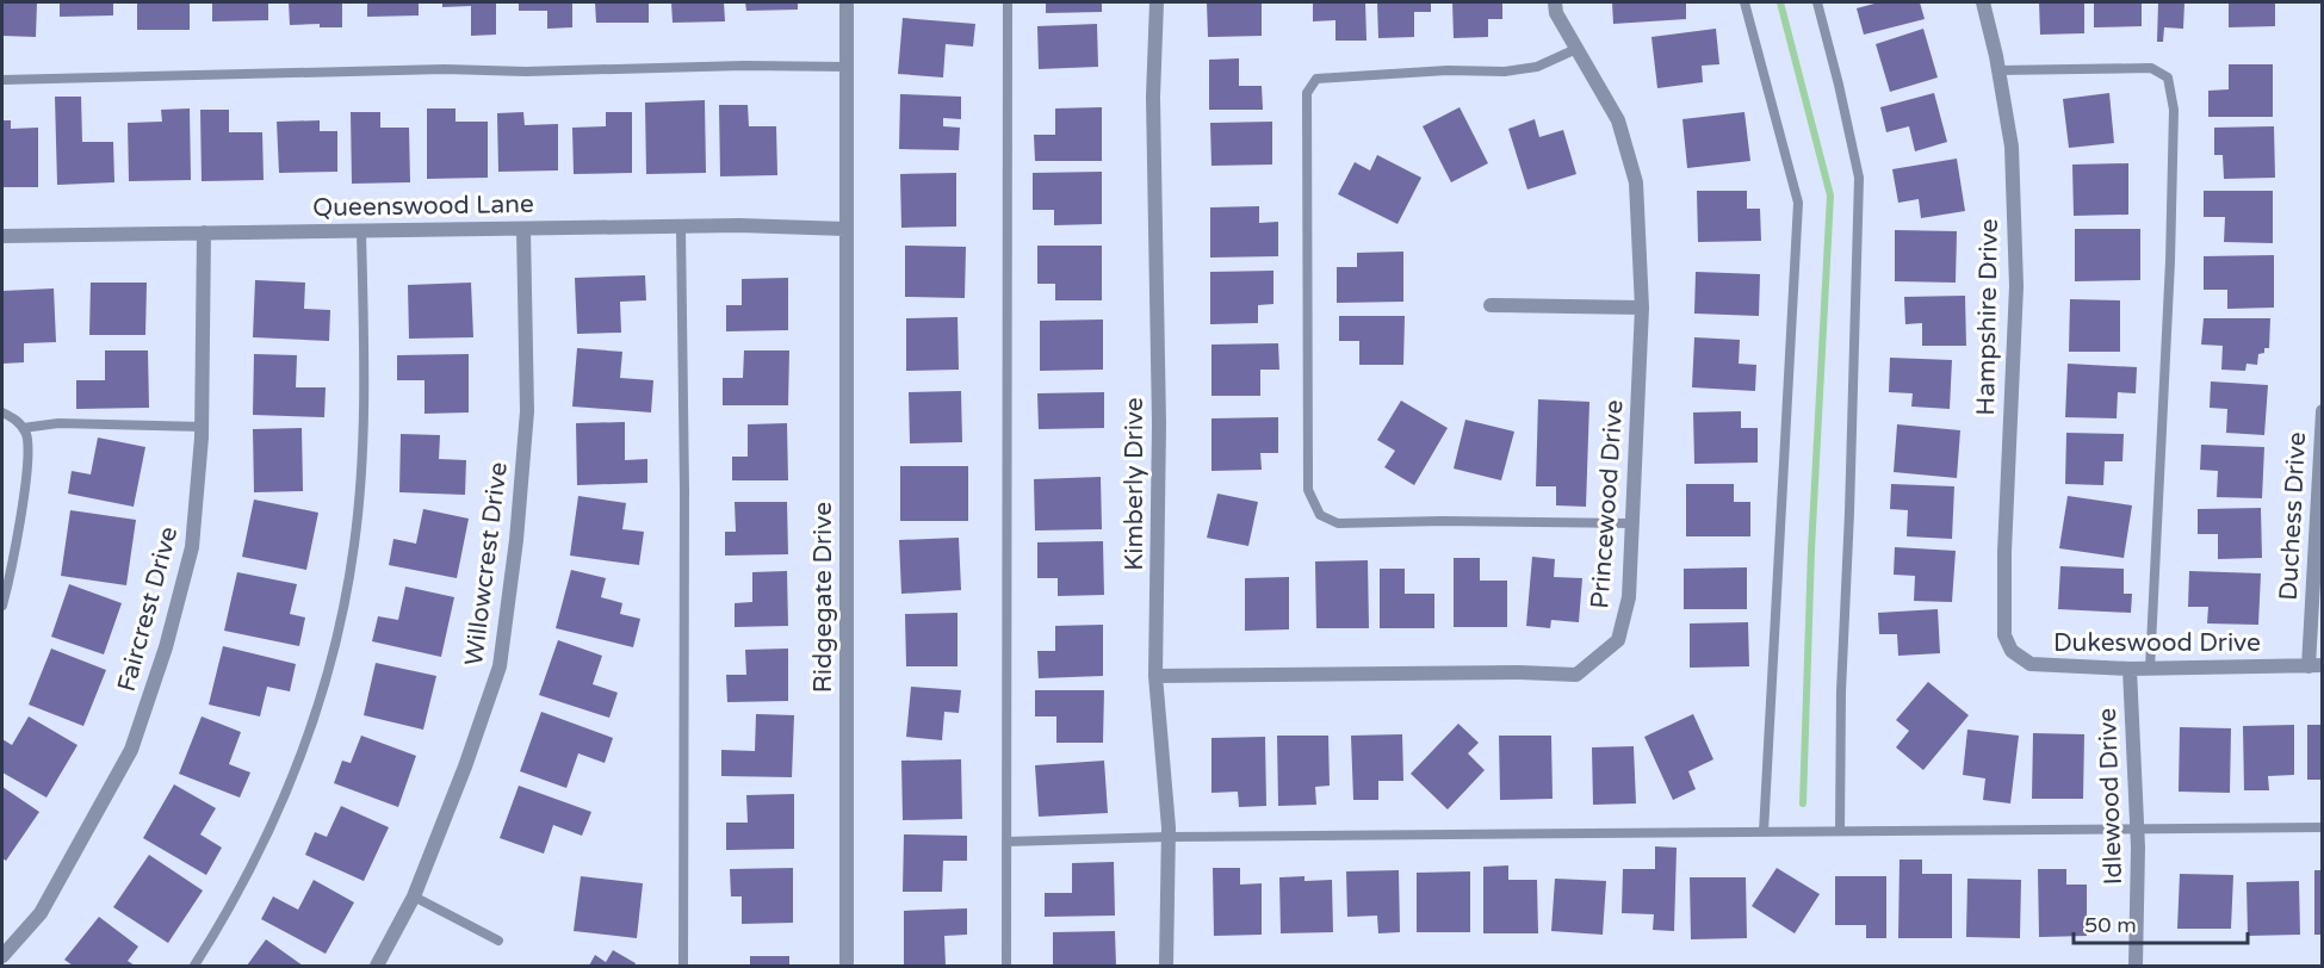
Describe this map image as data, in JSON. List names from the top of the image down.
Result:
{
  "streets": {
    "street": [
      "Queenswood Lane",
      "Hampshire Drive",
      "Kimberly Drive",
      "Princewood Drive",
      "Duchess Drive",
      "Willowcrest Drive",
      "Ridgegate Drive",
      "Faircrest Drive",
      "Dukeswood Drive",
      "Idlewood Drive"
    ]
  },
  "crossings": [
    ["Queenswood Lane", "Willowcrest Drive"],
    ["Queenswood Lane", "Ridgegate Drive"],
    ["Queenswood Lane", "Faircrest Drive"],
    ["Hampshire Drive", "Dukeswood Drive"],
    ["Kimberly Drive", "Princewood Drive"],
    ["Duchess Drive", "Dukeswood Drive"],
    ["Dukeswood Drive", "Idlewood Drive"]
  ],
  "scale_bar": "50 m"
}
